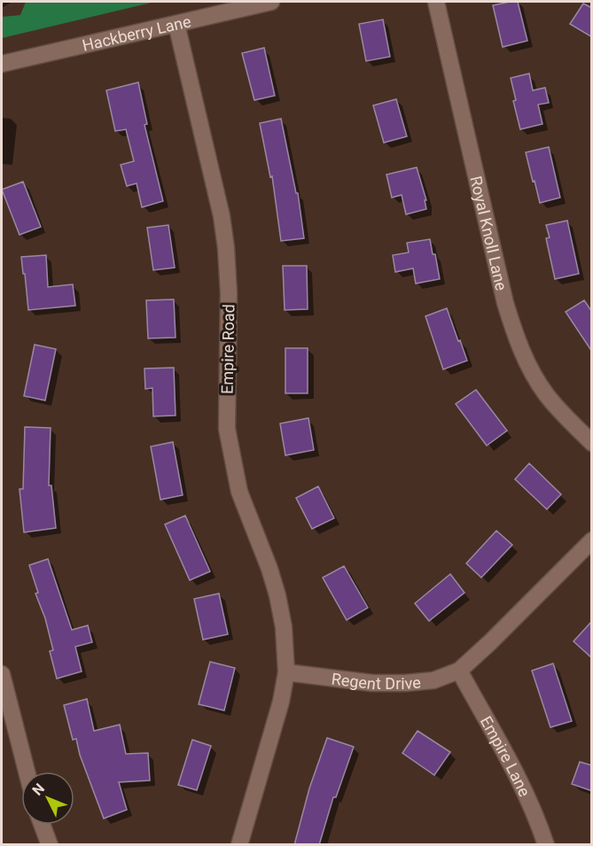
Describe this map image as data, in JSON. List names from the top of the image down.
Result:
{
  "streets": {
    "street": [
      "Hackberry Lane",
      "Royal Knoll Lane",
      "Empire Road",
      "Regent Drive",
      "Empire Lane"
    ]
  },
  "crossings": [
    ["Hackberry Lane", "Empire Road"],
    ["Empire Road", "Regent Drive"],
    ["Regent Drive", "Empire Lane"]
  ],
  "north": "top left"
}
